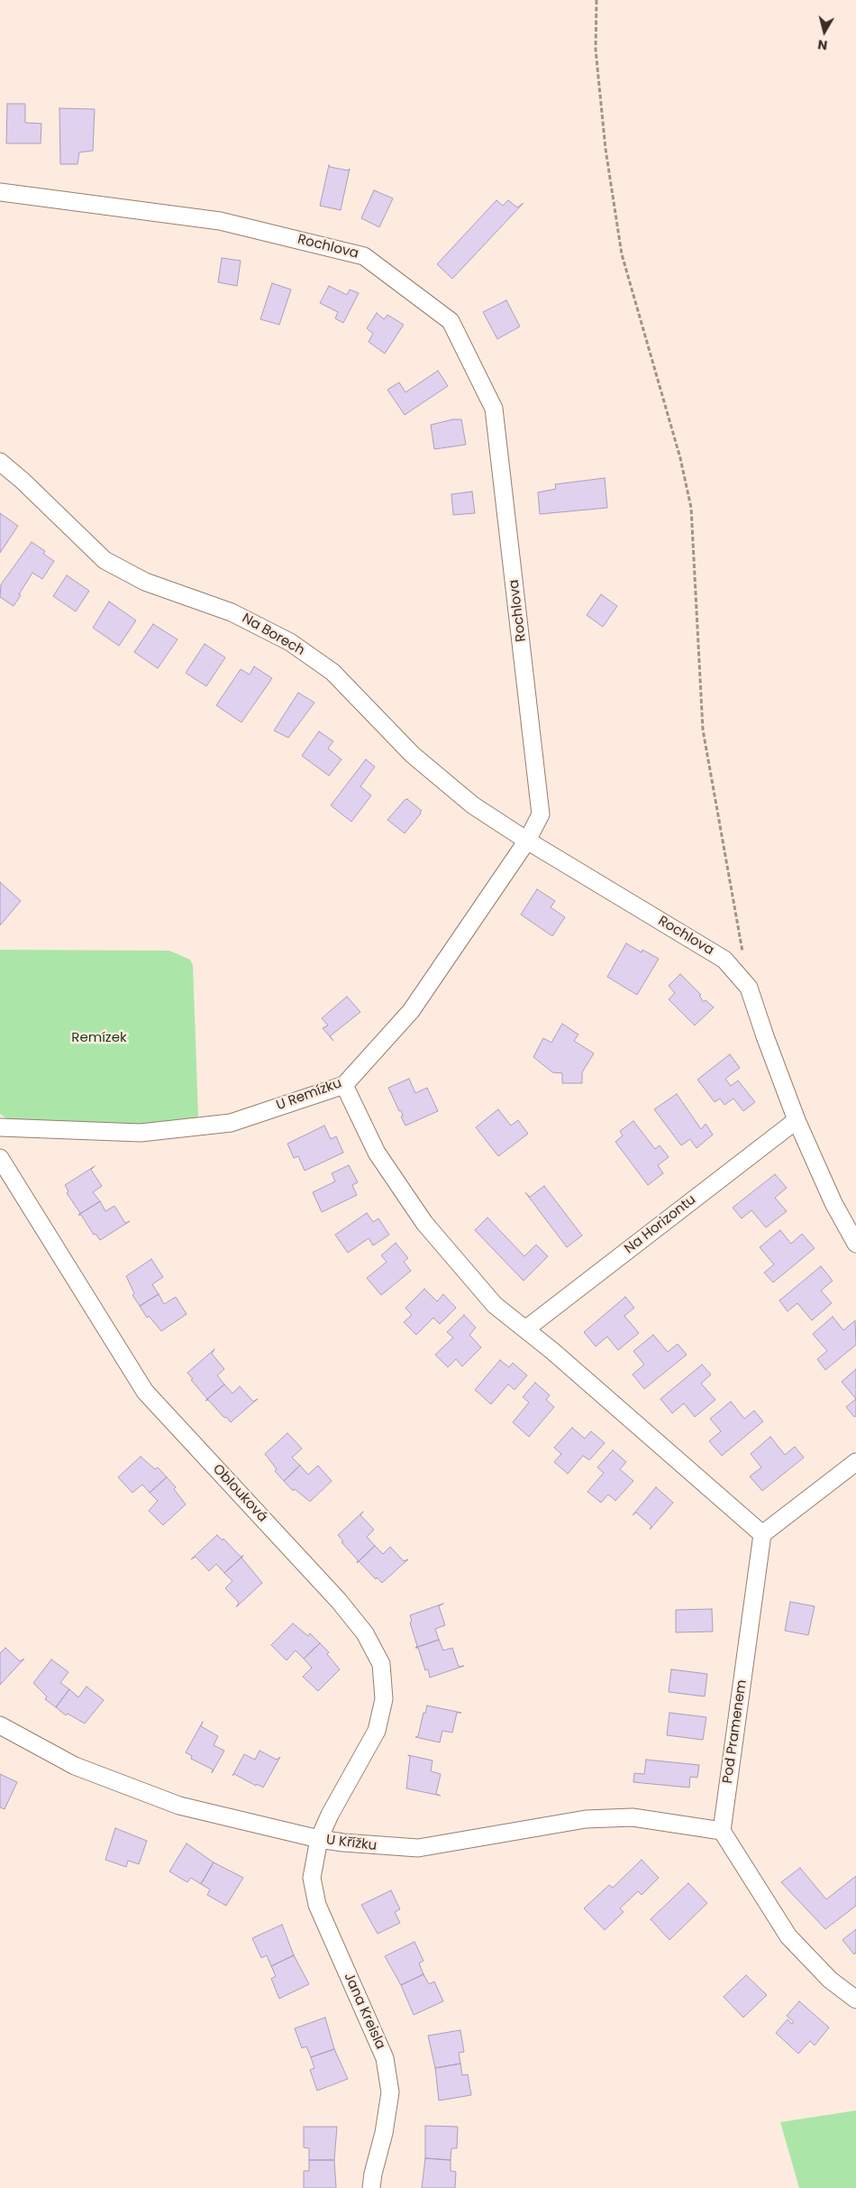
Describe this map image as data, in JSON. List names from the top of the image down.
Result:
{
  "streets": {
    "street": [
      "Rochlova",
      "Na Borech",
      "U Remízku",
      "Na Horizontu",
      "Oblouková",
      "Pod Pramenem",
      "U Křížku",
      "Jana Kreisla"
    ]
  },
  "crossings": [
    ["Rochlova", "Na Borech"],
    ["Rochlova", "U Remízku"],
    ["Rochlova", "Na Horizontu"],
    ["Na Borech", "U Remízku"],
    ["Oblouková", "U Křížku"],
    ["Oblouková", "Jana Kreisla"],
    ["Pod Pramenem", "U Křížku"],
    ["U Křížku", "Jana Kreisla"]
  ],
  "parks": ["Remízek"],
  "north": "bottom"
}
